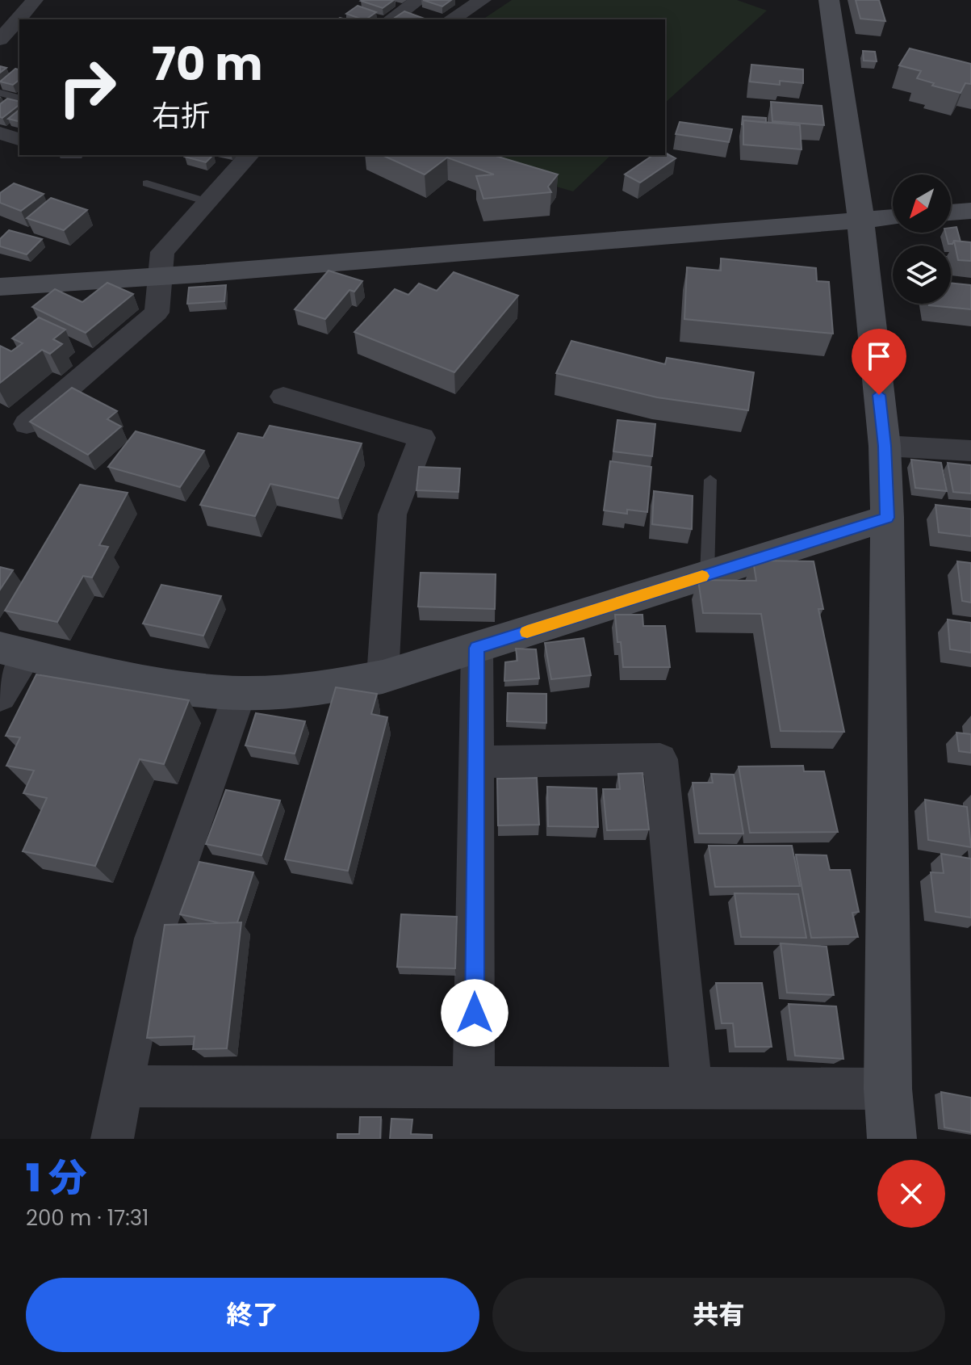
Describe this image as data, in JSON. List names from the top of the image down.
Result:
{
  "north": "bottom left",
  "page": {
    "turn": ["70 m", "右折"],
    "heading": ["1 分", "200 m · 17:31"],
    "buttons": ["終了", "共有"]
  }
}
